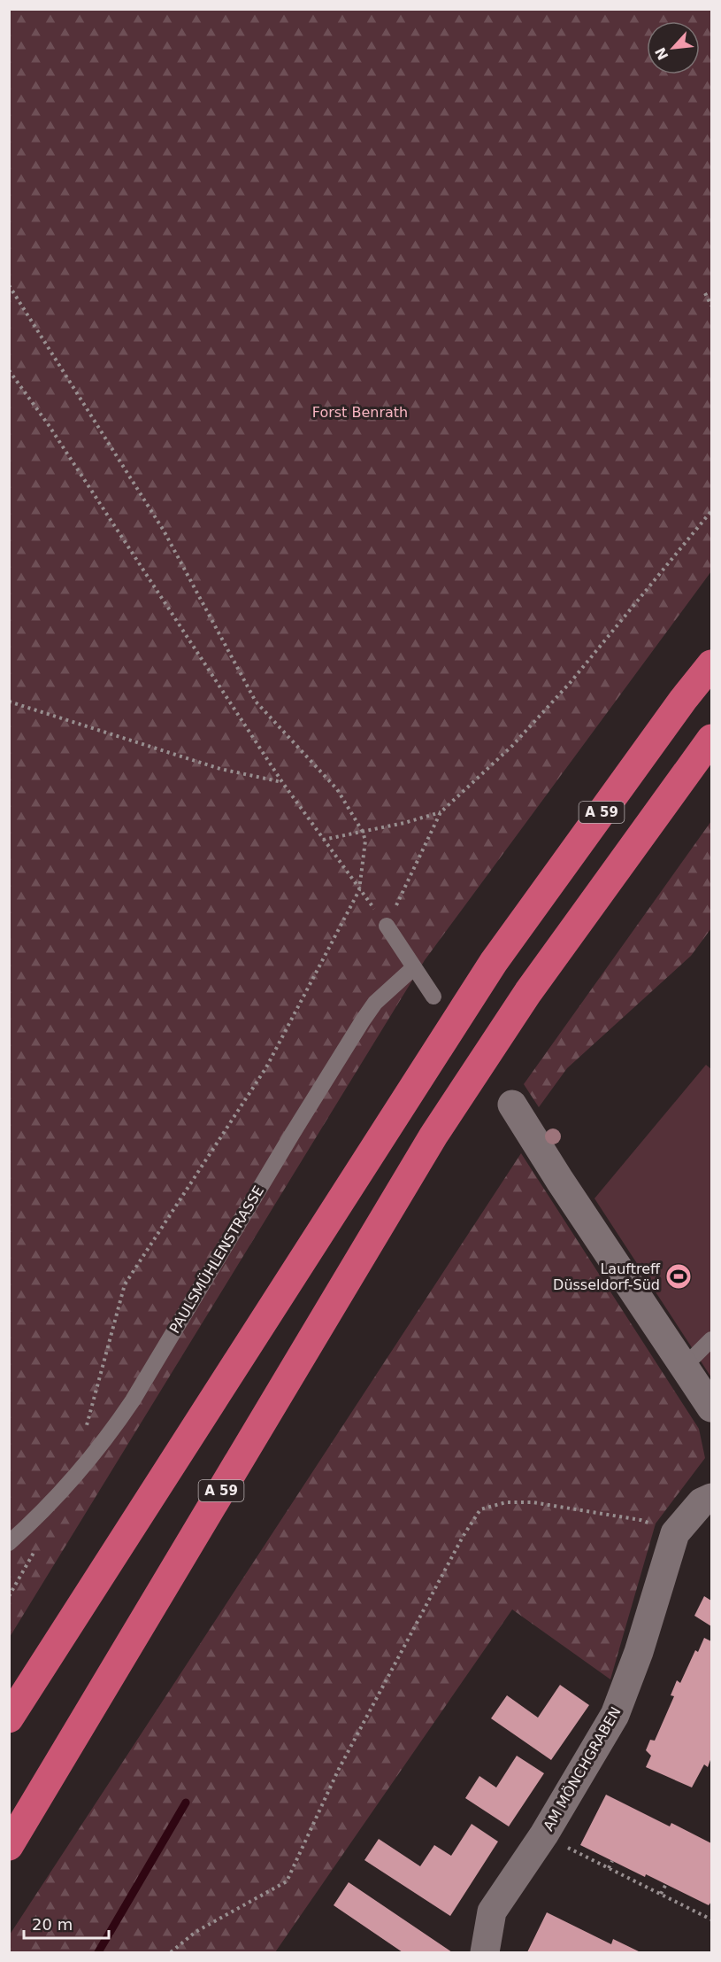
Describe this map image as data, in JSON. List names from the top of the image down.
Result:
{
  "streets": {
    "highway": ["A 59"],
    "street": ["AM MÖNCHGRABEN"],
    "lane": ["PAULSMÜHLENSTRASSE"]
  },
  "parks": ["Forst Benrath"],
  "places": {
    "sports": ["Lauftreff Düsseldorf-Süd"]
  },
  "scale_bar": "20 m",
  "north": "bottom left"
}
